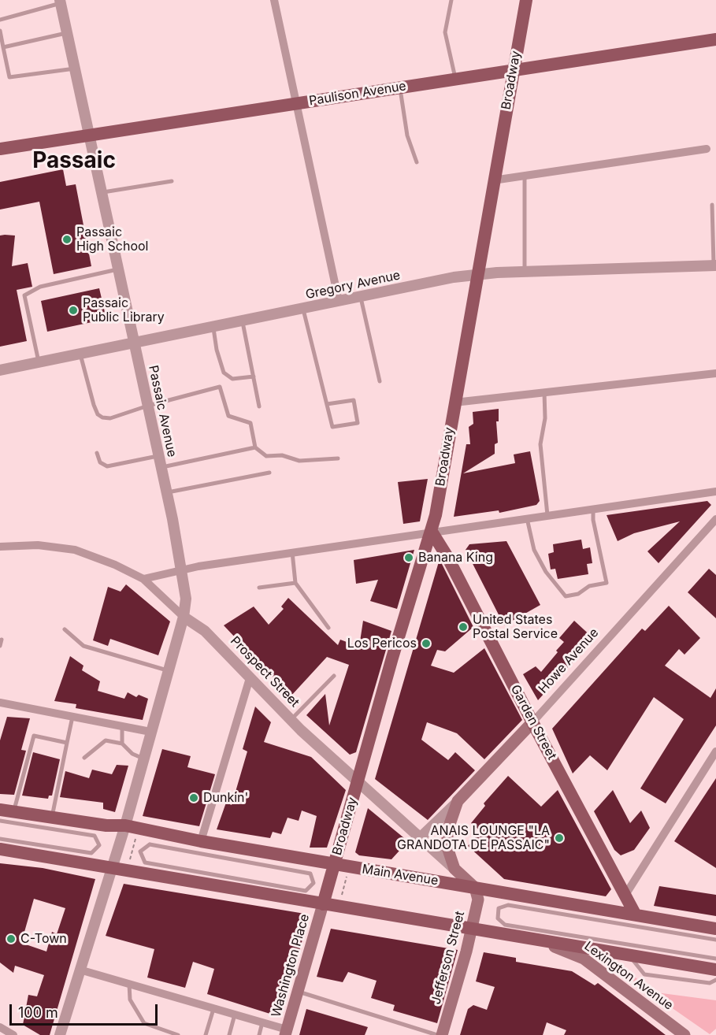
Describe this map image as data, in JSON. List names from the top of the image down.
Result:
{
  "streets": {
    "main road": [
      "Broadway",
      "Paulison Avenue",
      "Howe Avenue",
      "Prospect Street",
      "Garden Street",
      "Main Avenue",
      "Jefferson Street",
      "Washington Place",
      "Lexington Avenue"
    ],
    "street": ["Gregory Avenue", "Passaic Avenue"]
  },
  "crossings": [
    ["Broadway", "Paulison Avenue"],
    ["Broadway", "Gregory Avenue"],
    ["Broadway", "Prospect Street"],
    ["Broadway", "Garden Street"],
    ["Broadway", "Main Avenue"],
    ["Broadway", "Washington Place"],
    ["Paulison Avenue", "Passaic Avenue"],
    ["Gregory Avenue", "Passaic Avenue"],
    ["Passaic Avenue", "Prospect Street"],
    ["Passaic Avenue", "Main Avenue"],
    ["Howe Avenue", "Prospect Street"],
    ["Howe Avenue", "Garden Street"],
    ["Prospect Street", "Main Avenue"],
    ["Prospect Street", "Jefferson Street"],
    ["Garden Street", "Main Avenue"],
    ["Main Avenue", "Jefferson Street"]
  ],
  "districts": ["Passaic"],
  "places": [
    "Passaic High School",
    "Passaic Public Library",
    "Banana King",
    "United States Postal Service",
    "Los Pericos",
    "Dunkin'",
    "ANAIS LOUNGE \"LA GRANDOTA DE PASSAIC\"",
    "C-Town"
  ],
  "scale_bar": "100 m"
}
